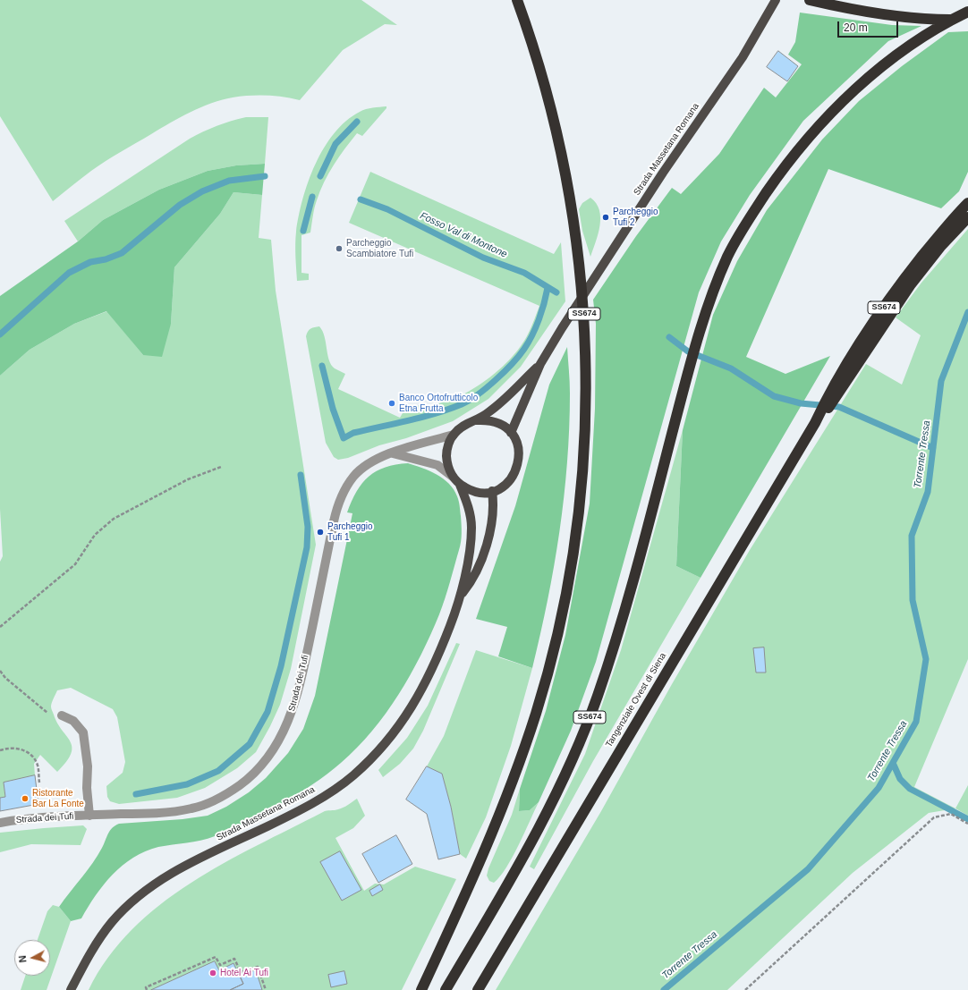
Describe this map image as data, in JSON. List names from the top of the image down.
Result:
{
  "streets": {
    "highway": ["SS674", "Tangenziale Ovest di Siena"],
    "main road": ["Strada Massetana Romana"],
    "street": ["Strada dei Tufi"]
  },
  "crossings": [
    ["Strada Massetana Romana", "Strada dei Tufi"],
    ["SS674", "Tangenziale Ovest di Siena"]
  ],
  "water": ["Fosso Val di Montone", "Torrente Tressa"],
  "places": [
    "Parcheggio Tufi 2",
    "Parcheggio Scambiatore Tufi",
    "Banco Ortofrutticolo Etna Frutta",
    "Parcheggio Tufi 1",
    "Ristorante Bar La Fonte",
    "Hotel Ai Tufi"
  ],
  "scale_bar": "20 m",
  "north": "left"
}
